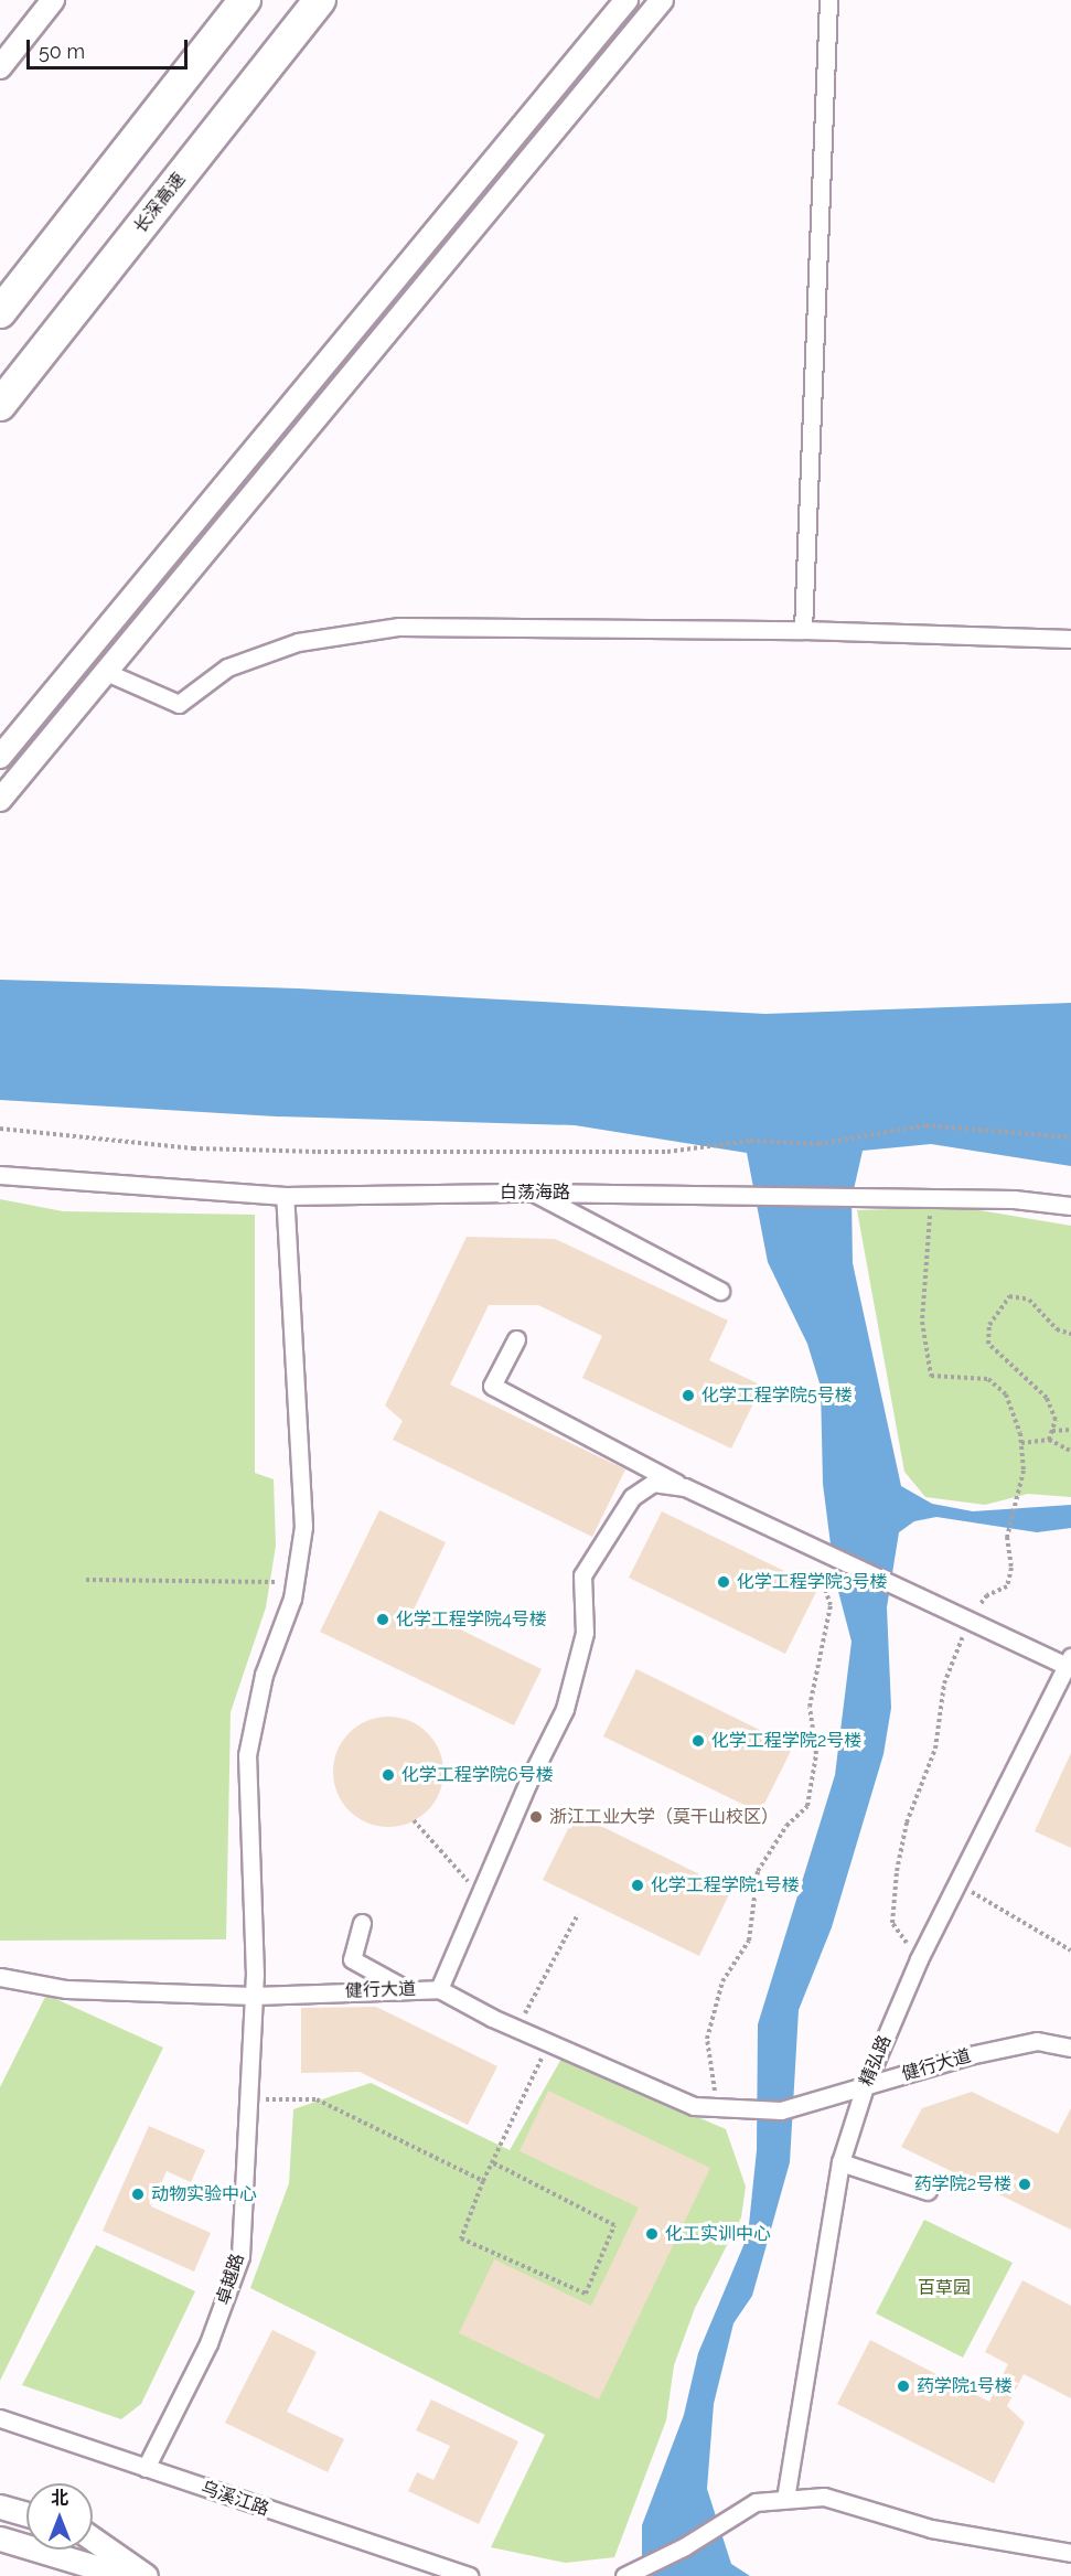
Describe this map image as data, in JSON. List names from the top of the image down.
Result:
{
  "streets": {
    "highway": ["长深高速"],
    "street": [
      "白荡海路",
      "健行大道",
      "精弘路",
      "卓越路",
      "乌溪江路"
    ]
  },
  "crossings": [
    ["白荡海路", "卓越路"],
    ["健行大道", "精弘路"],
    ["健行大道", "卓越路"],
    ["卓越路", "乌溪江路"]
  ],
  "parks": ["百草园"],
  "places": [
    "化学工程学院5号楼",
    "化学工程学院3号楼",
    "化学工程学院4号楼",
    "化学工程学院2号楼",
    "化学工程学院6号楼",
    "浙江工业大学（莫干山校区）",
    "化学工程学院1号楼",
    "药学院2号楼",
    "动物实验中心",
    "化工实训中心",
    "药学院1号楼"
  ],
  "scale_bar": "50 m",
  "north": "top"
}
